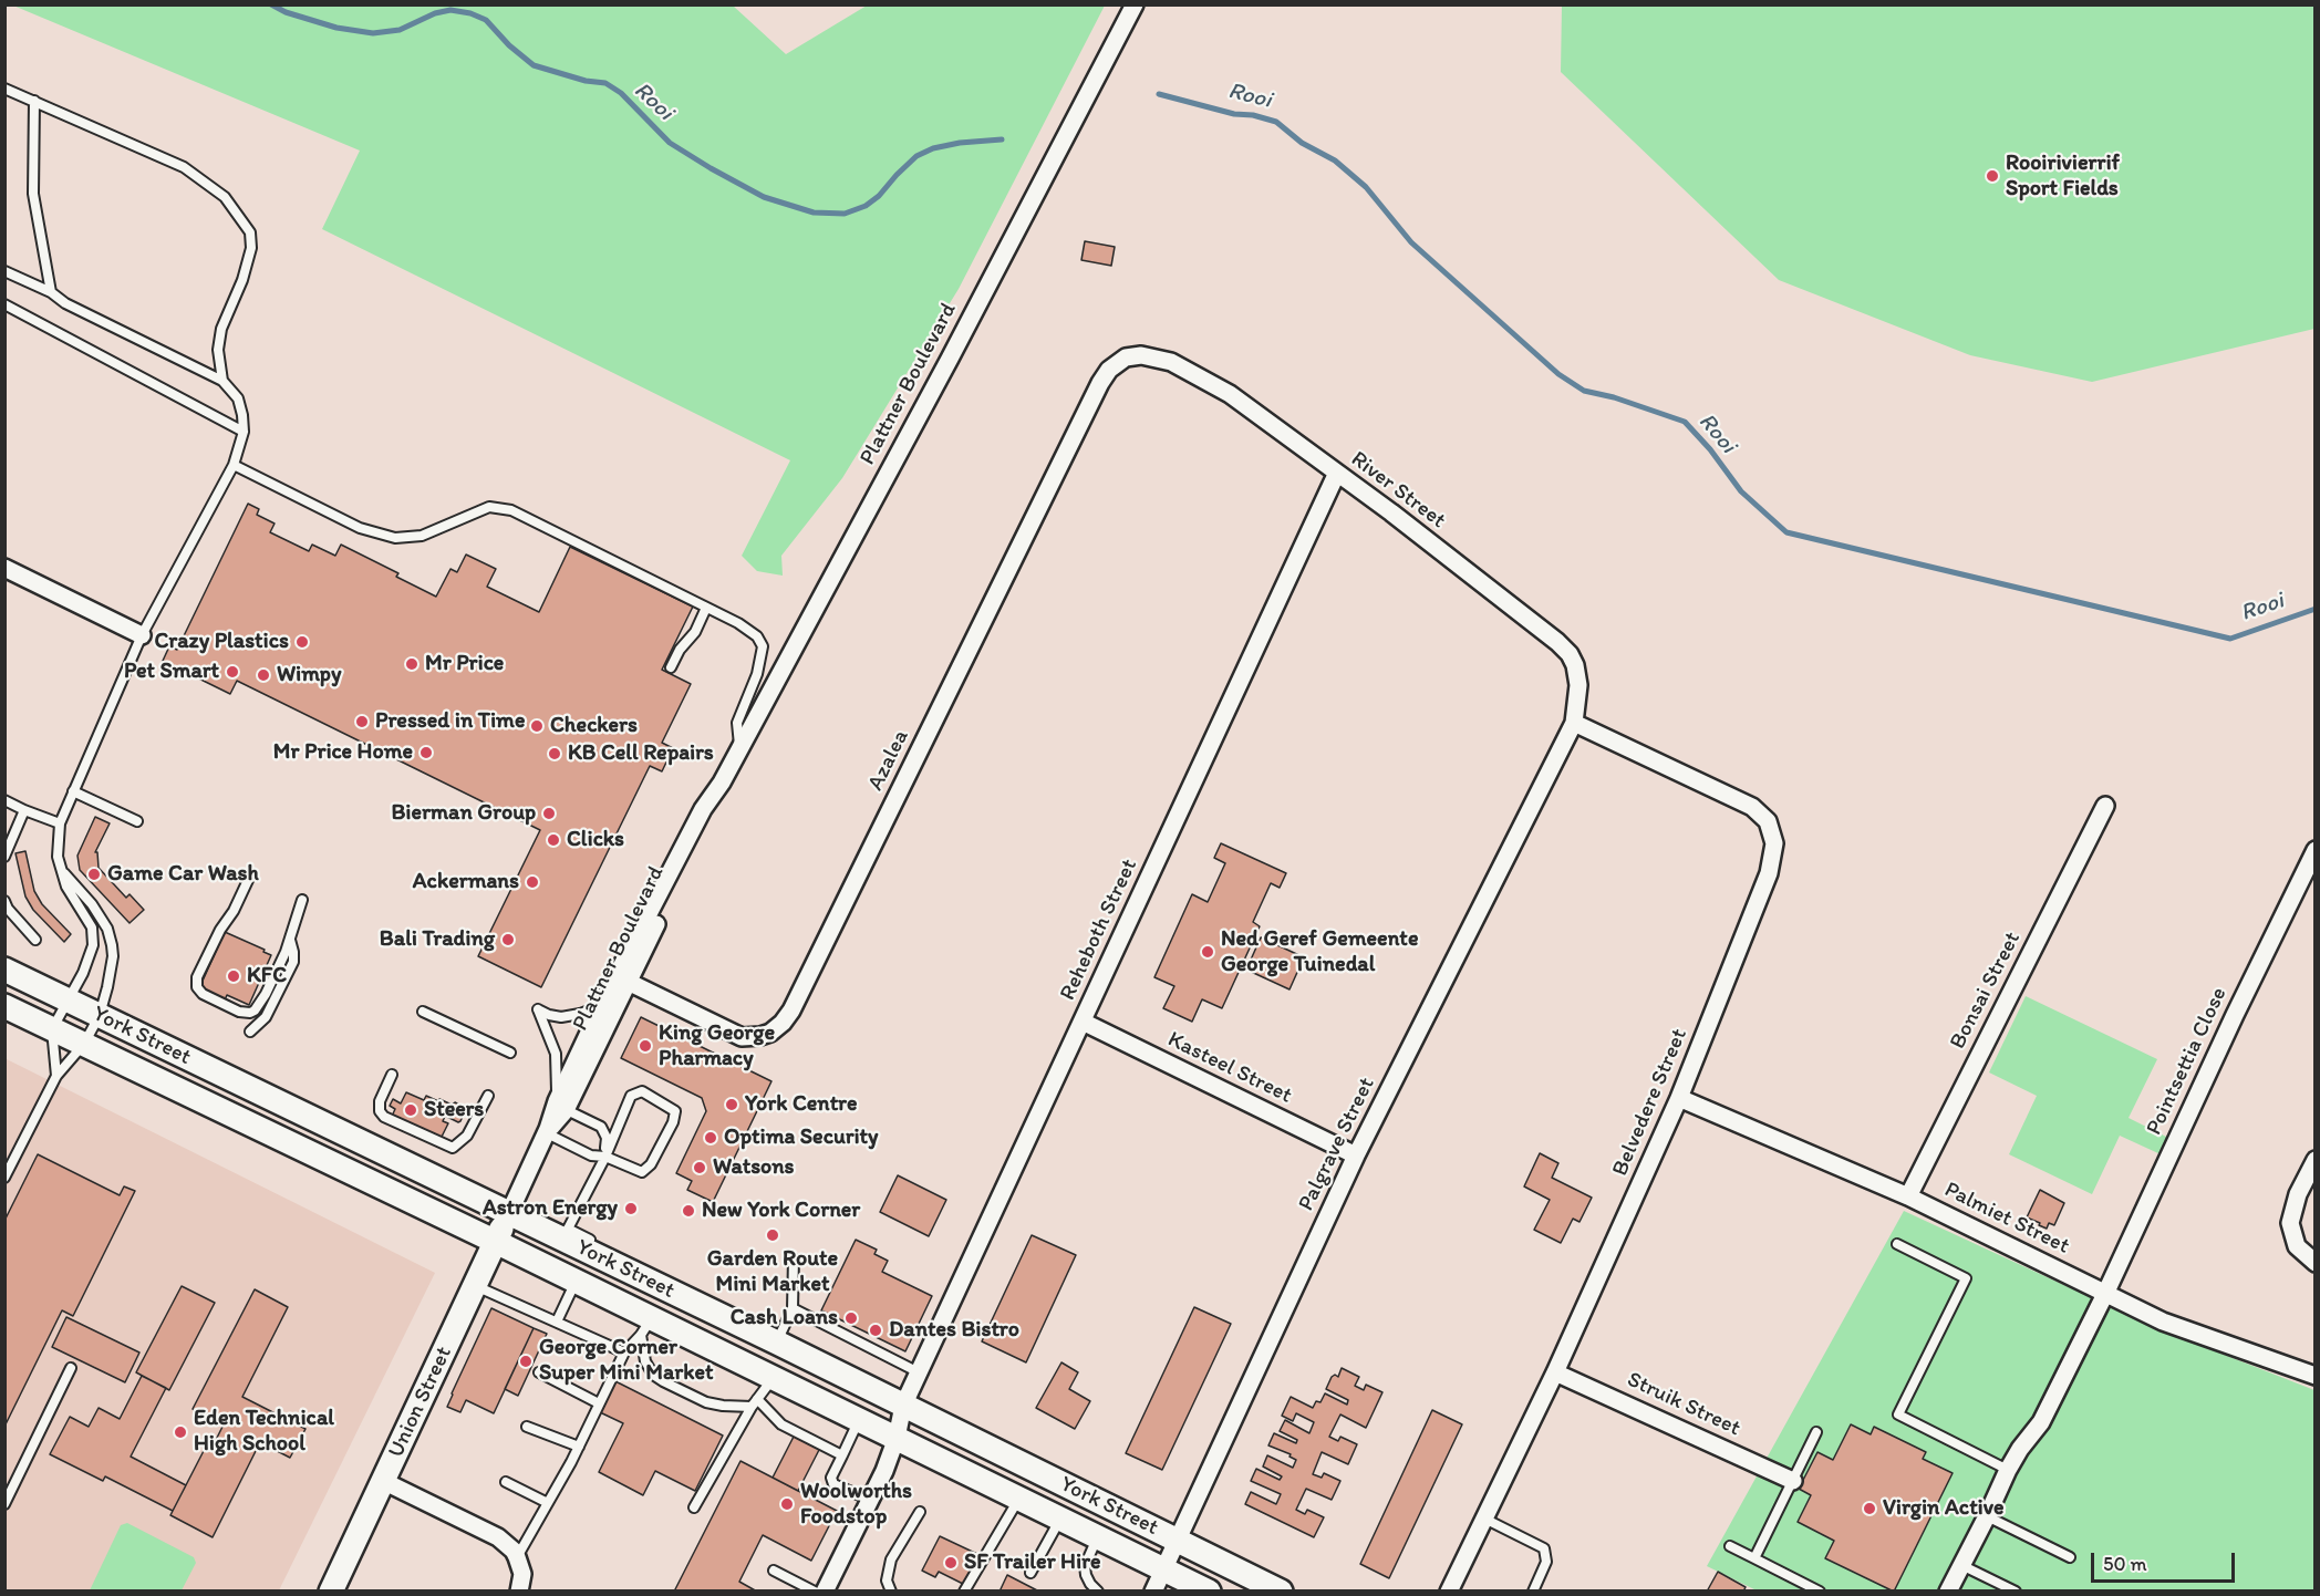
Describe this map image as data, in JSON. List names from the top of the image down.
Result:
{
  "streets": {
    "main road": ["York Street", "Union Street"],
    "street": [
      "Plattner Boulevard",
      "River Street",
      "Azalea",
      "Reheboth Street",
      "Bonsai Street",
      "Pointsettia Close",
      "Kasteel Street",
      "Belvedere Street",
      "Palgrave Street",
      "Palmiet Street",
      "Struik Street"
    ]
  },
  "crossings": [
    ["Plattner Boulevard", "Azalea"],
    ["Plattner Boulevard", "York Street"],
    ["Plattner Boulevard", "Union Street"],
    ["River Street", "Azalea"],
    ["River Street", "Reheboth Street"],
    ["River Street", "Belvedere Street"],
    ["River Street", "Palgrave Street"],
    ["Reheboth Street", "York Street"],
    ["Reheboth Street", "Kasteel Street"],
    ["Bonsai Street", "Palmiet Street"],
    ["York Street", "Palgrave Street"],
    ["York Street", "Union Street"],
    ["Pointsettia Close", "Palmiet Street"],
    ["Kasteel Street", "Palgrave Street"],
    ["Belvedere Street", "Palgrave Street"],
    ["Belvedere Street", "Palmiet Street"],
    ["Belvedere Street", "Struik Street"]
  ],
  "water": ["Rooi"],
  "places": [
    "Rooirivierrif Sport Fields",
    "Crazy Plastics",
    "Mr Price",
    "Pet Smart",
    "Wimpy",
    "Pressed in Time",
    "Checkers",
    "Mr Price Home",
    "KB Cell Repairs",
    "Bierman Group",
    "Clicks",
    "Game Car Wash",
    "Ackermans",
    "Bali Trading",
    "Ned Geref Gemeente George Tuinedal",
    "KFC",
    "King George Pharmacy",
    "York Centre",
    "Steers",
    "Optima Security",
    "Watsons",
    "Astron Energy",
    "New York Corner",
    "Garden Route Mini Market",
    "Cash Loans",
    "Dantes Bistro",
    "George Corner Super Mini Market",
    "Eden Technical High School",
    "Woolworths Foodstop",
    "Virgin Active",
    "SF Trailer Hire"
  ],
  "scale_bar": "50 m"
}
